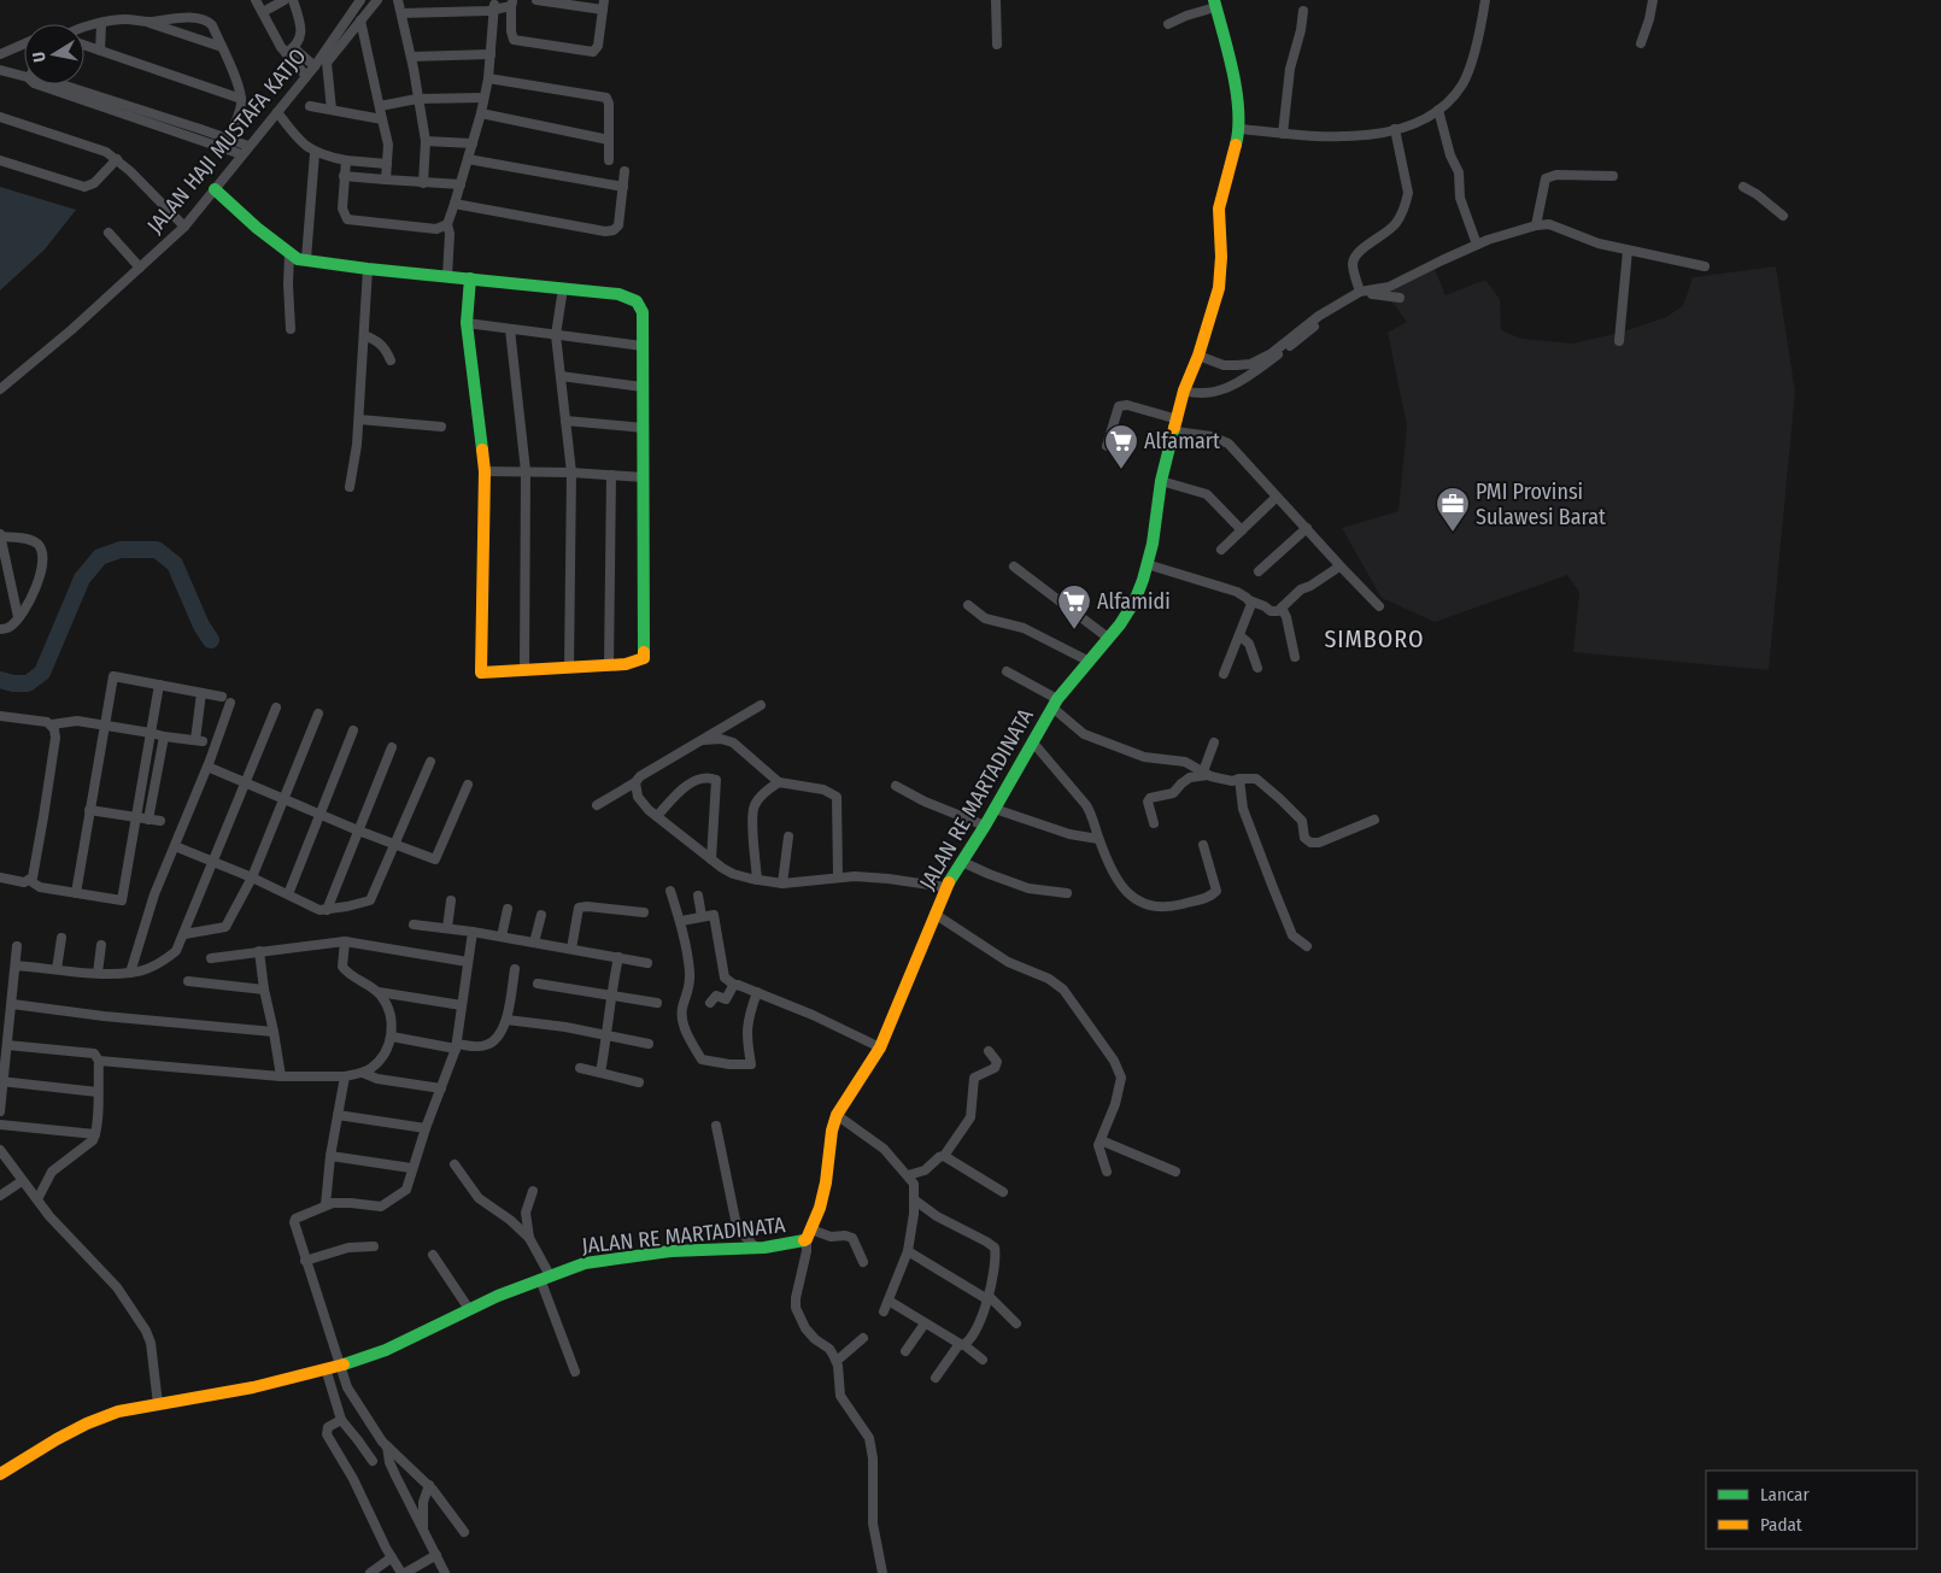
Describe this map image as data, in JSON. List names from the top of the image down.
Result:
{
  "streets": {
    "main road": ["JALAN RE MARTADINATA"],
    "street": ["JALAN HAJI MUSTAFA KATJO"]
  },
  "districts": ["SIMBORO"],
  "places": {
    "supermarket": ["Alfamart", "Alfamidi"],
    "office": ["PMI Provinsi Sulawesi Barat"]
  },
  "legend": ["Lancar", "Padat"],
  "north": "left"
}
